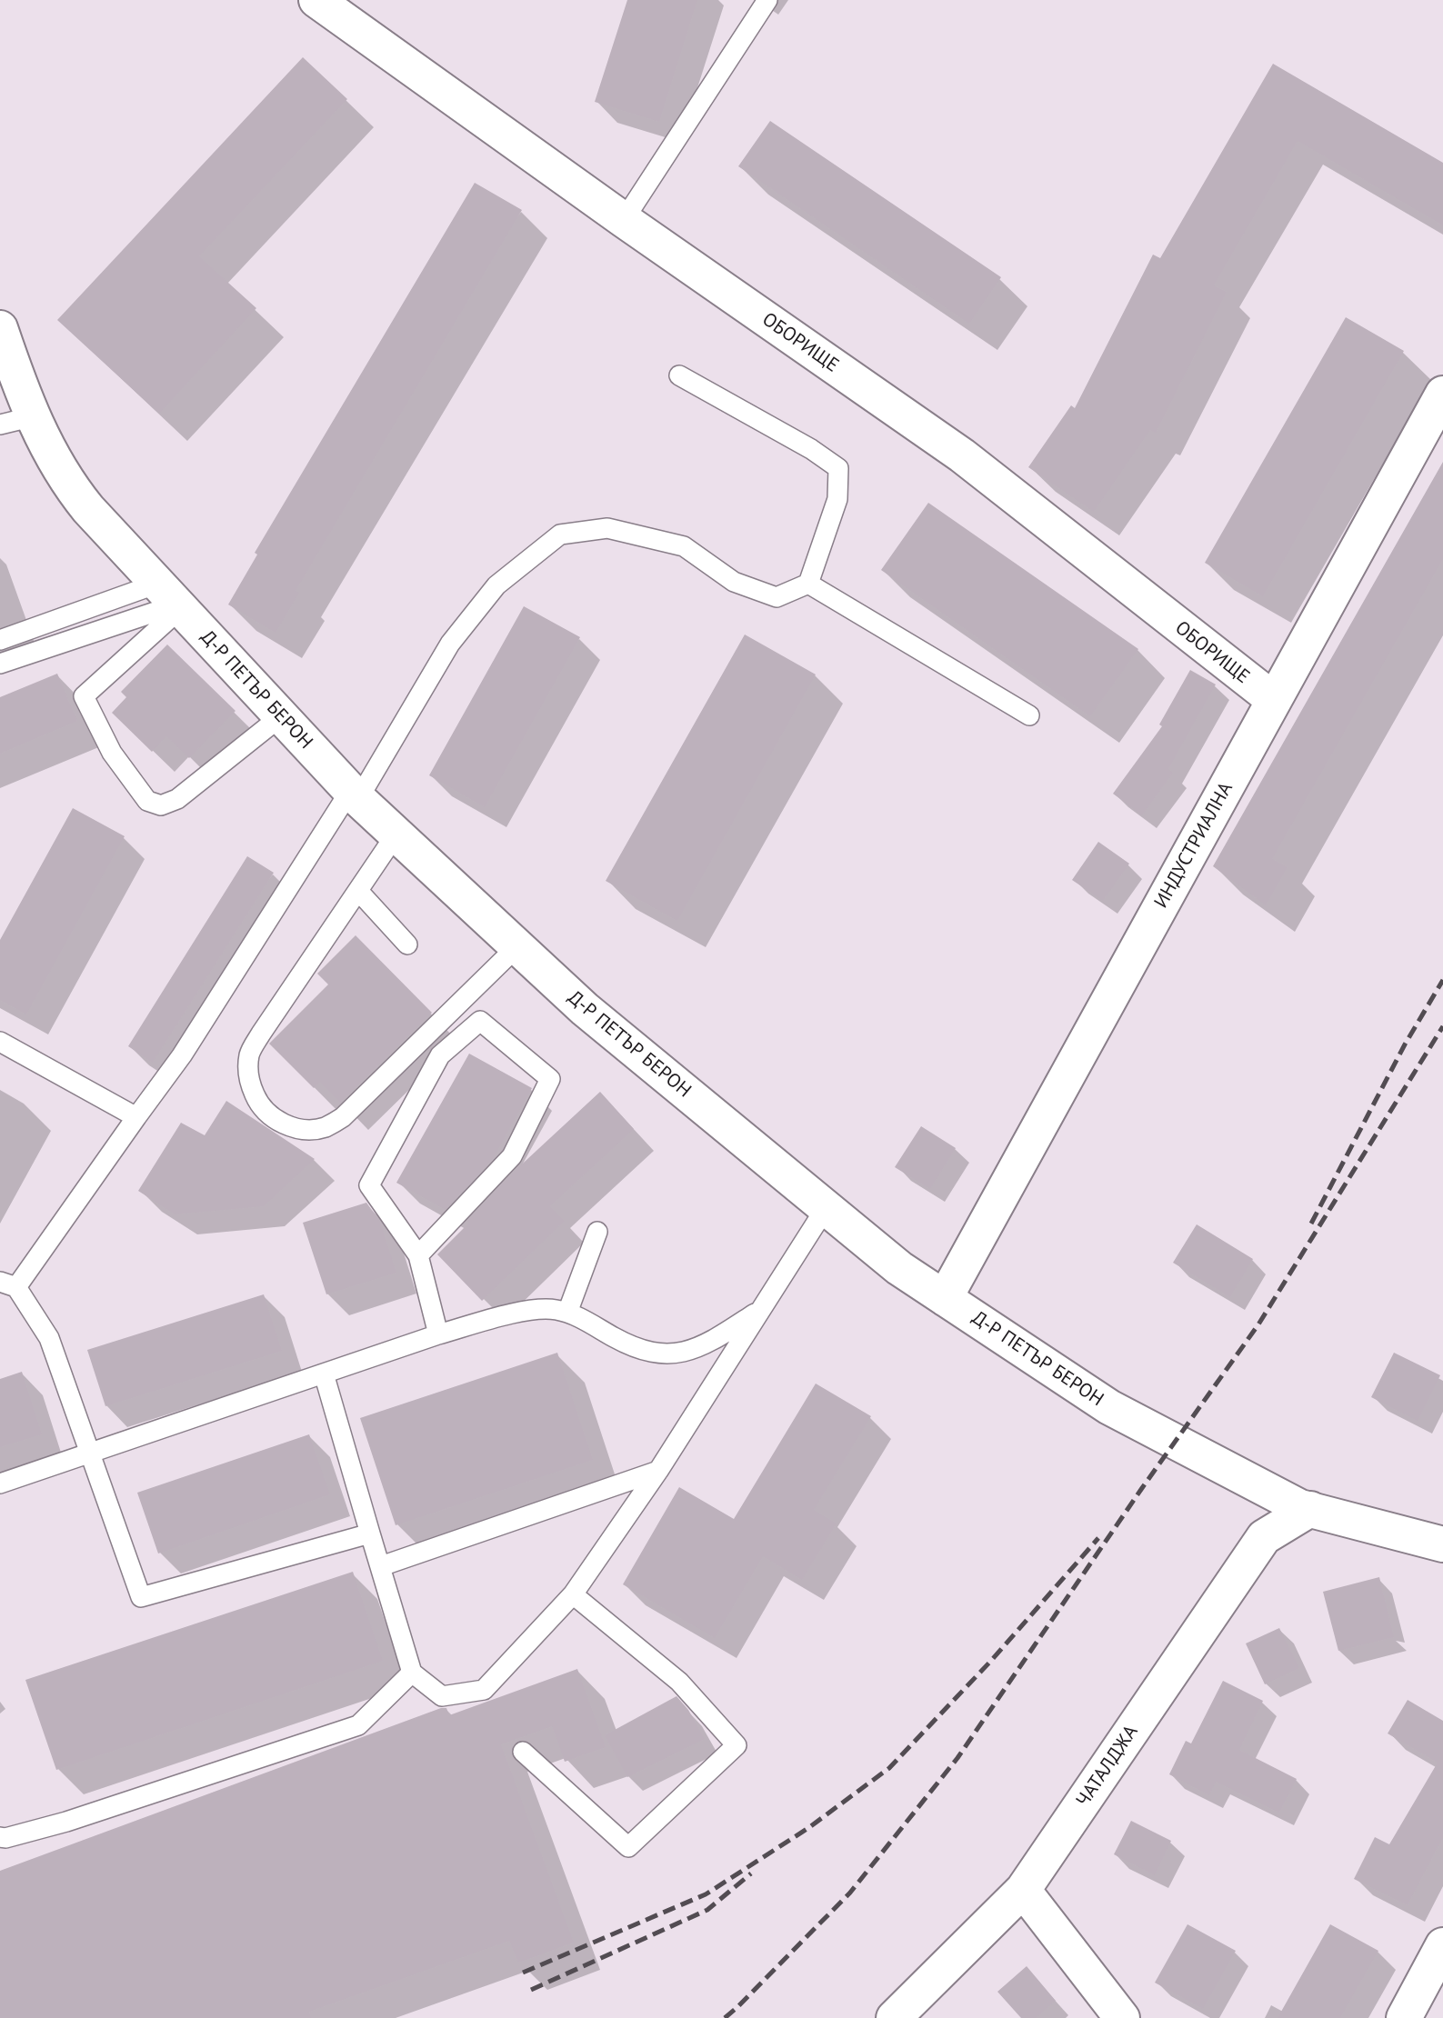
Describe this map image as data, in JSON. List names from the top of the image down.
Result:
{
  "streets": {
    "street": [
      "ОБОРИЩЕ",
      "Д-Р ПЕТЪР БЕРОН",
      "ИНДУСТРИАЛНА",
      "ЧАТАЛДЖА"
    ]
  },
  "crossings": [
    ["ОБОРИЩЕ", "ИНДУСТРИАЛНА"],
    ["Д-Р ПЕТЪР БЕРОН", "ИНДУСТРИАЛНА"],
    ["Д-Р ПЕТЪР БЕРОН", "ЧАТАЛДЖА"]
  ]
}
